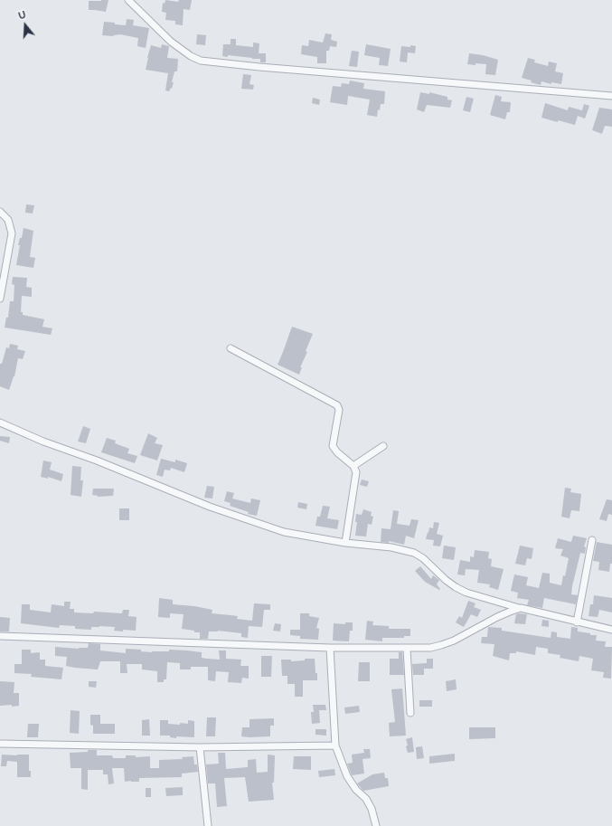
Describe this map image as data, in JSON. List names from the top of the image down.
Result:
{
  "north": "top"
}
